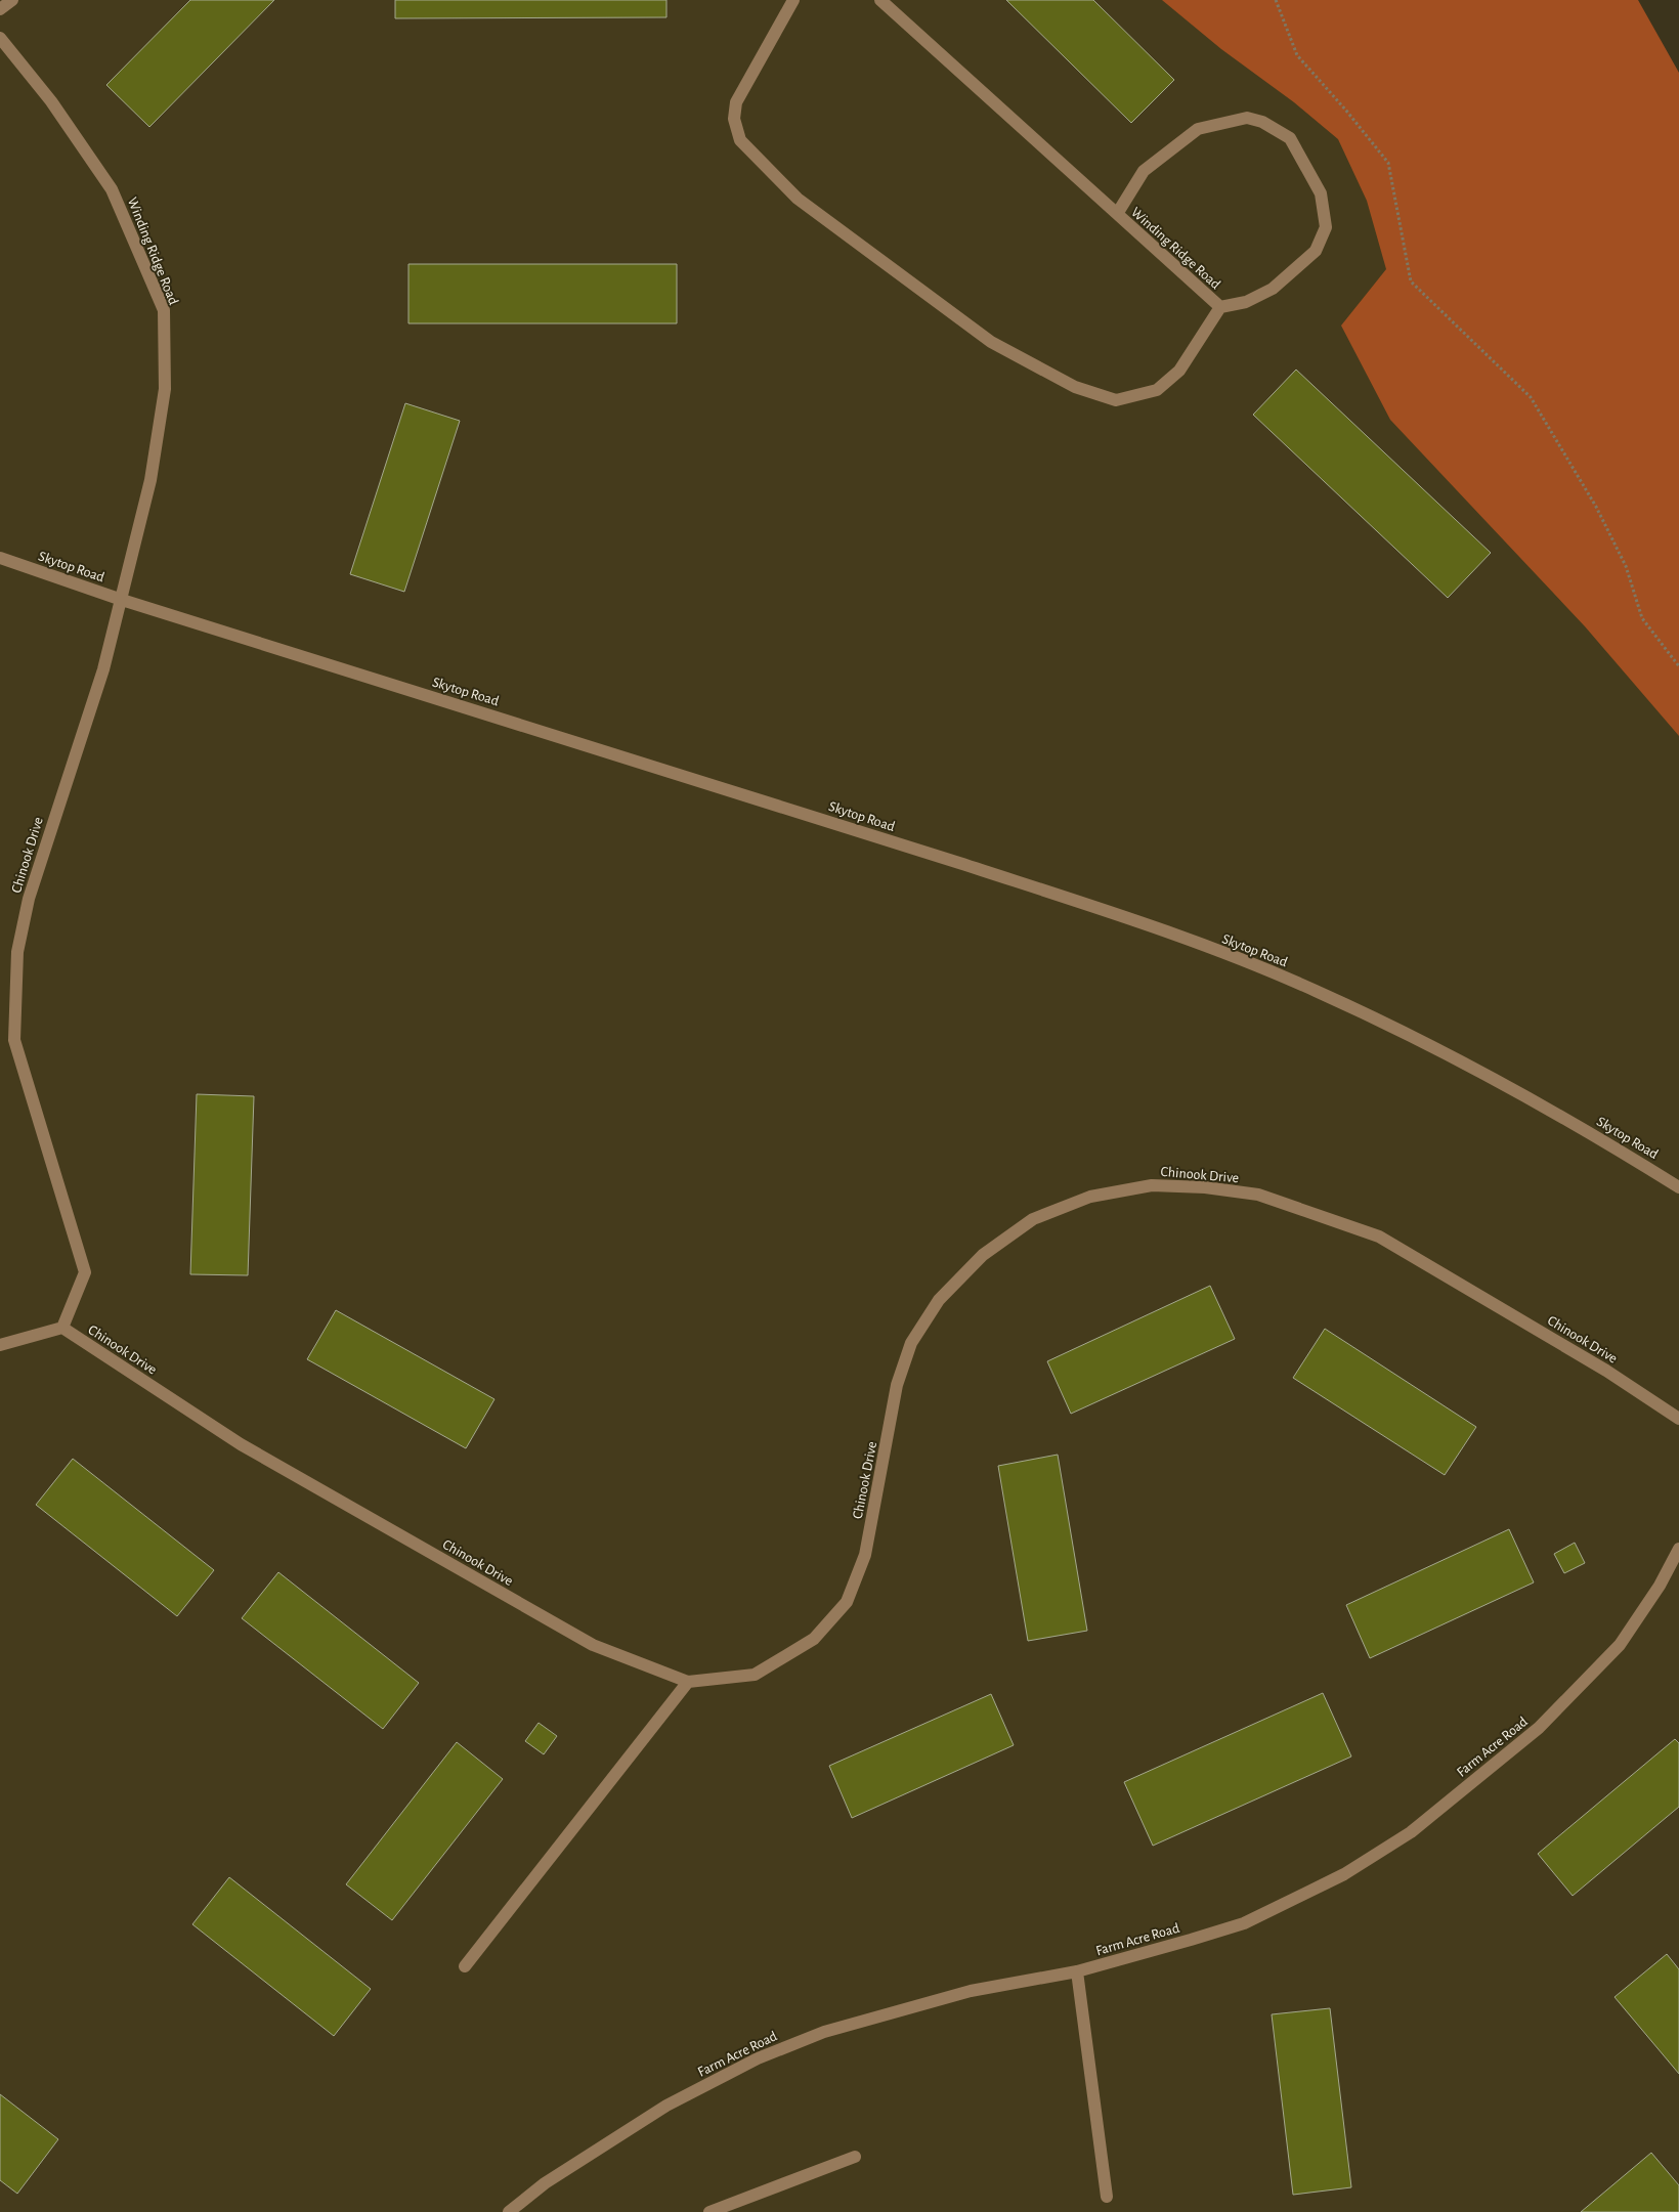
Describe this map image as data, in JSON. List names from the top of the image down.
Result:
{
  "streets": {
    "street": [
      "Winding Ridge Road",
      "Skytop Road",
      "Chinook Drive",
      "Farm Acre Road"
    ]
  },
  "crossings": [
    ["Winding Ridge Road", "Skytop Road"],
    ["Winding Ridge Road", "Chinook Drive"],
    ["Skytop Road", "Chinook Drive"]
  ]
}
